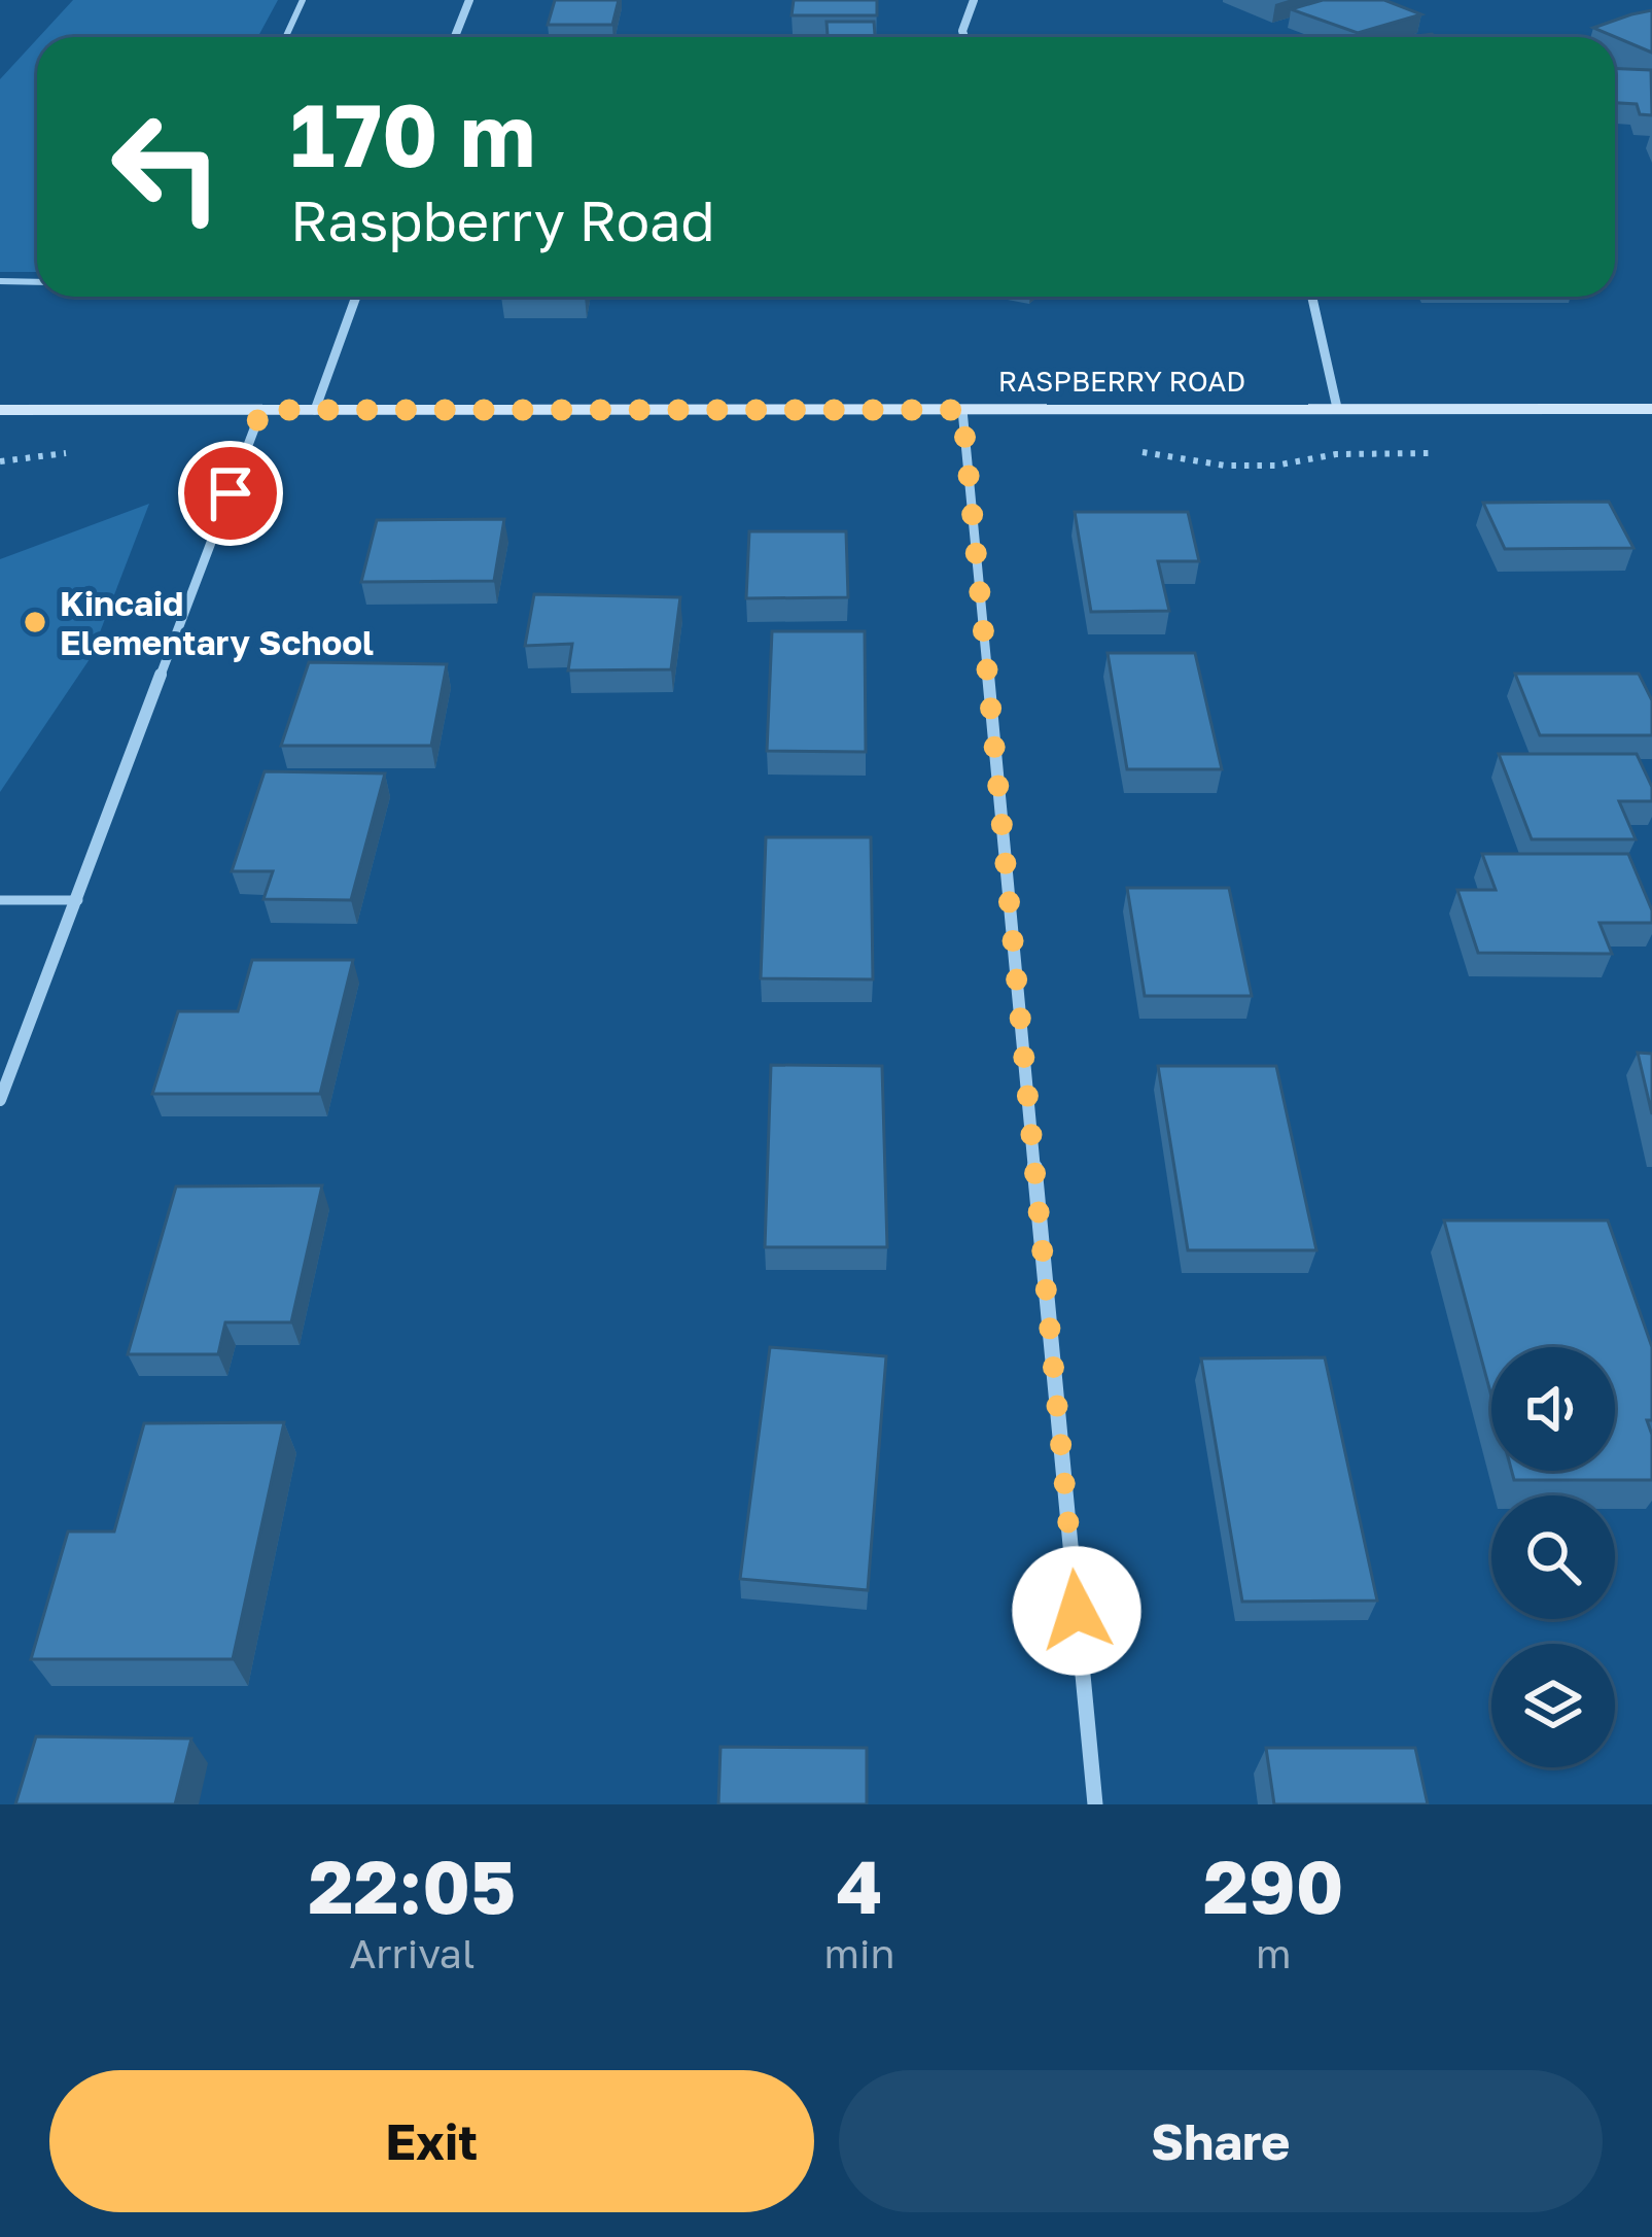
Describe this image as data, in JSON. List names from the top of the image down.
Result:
{
  "streets": {
    "main road": ["RASPBERRY ROAD"]
  },
  "places": ["Kincaid Elementary School"],
  "page": {
    "turn": ["170 m", "Raspberry Road"],
    "eta": [
      "22:05",
      "Arrival",
      "4",
      "min",
      "290",
      "m"
    ],
    "buttons": ["Exit", "Share"]
  }
}
